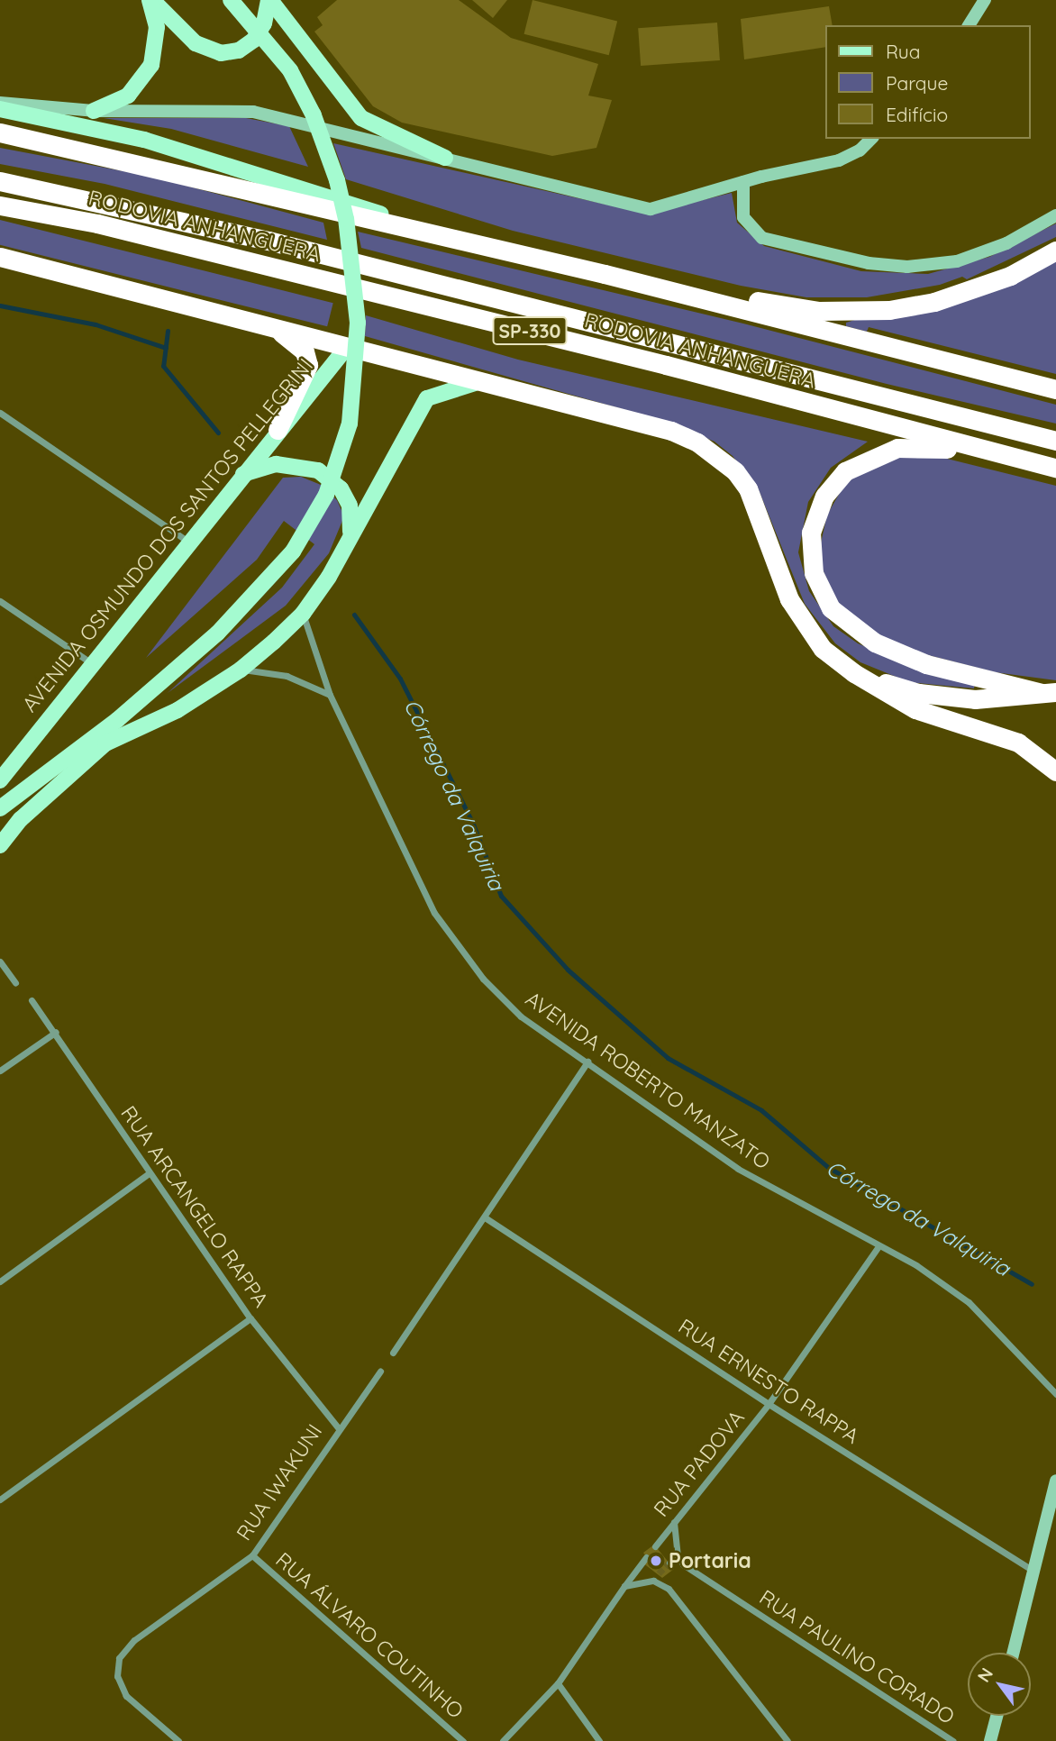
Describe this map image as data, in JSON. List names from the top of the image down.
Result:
{
  "streets": {
    "highway": ["RODOVIA ANHANGUERA", "SP-330"],
    "main road": ["AVENIDA OSMUNDO DOS SANTOS PELLEGRINI"],
    "street": [
      "AVENIDA ROBERTO MANZATO",
      "RUA ARCANGELO RAPPA",
      "RUA ERNESTO RAPPA",
      "RUA PADOVA",
      "RUA IWAKUNI",
      "RUA ÁLVARO COUTINHO",
      "RUA PAULINO CORADO"
    ]
  },
  "crossings": [
    ["AVENIDA ROBERTO MANZATO", "RUA PADOVA"],
    ["RUA ARCANGELO RAPPA", "RUA IWAKUNI"],
    ["RUA ERNESTO RAPPA", "RUA PADOVA"],
    ["RUA IWAKUNI", "RUA ÁLVARO COUTINHO"]
  ],
  "water": ["Córrego da Valquiria"],
  "places": ["Portaria"],
  "legend": ["Rua", "Parque", "Edifício"],
  "north": "top left"
}
